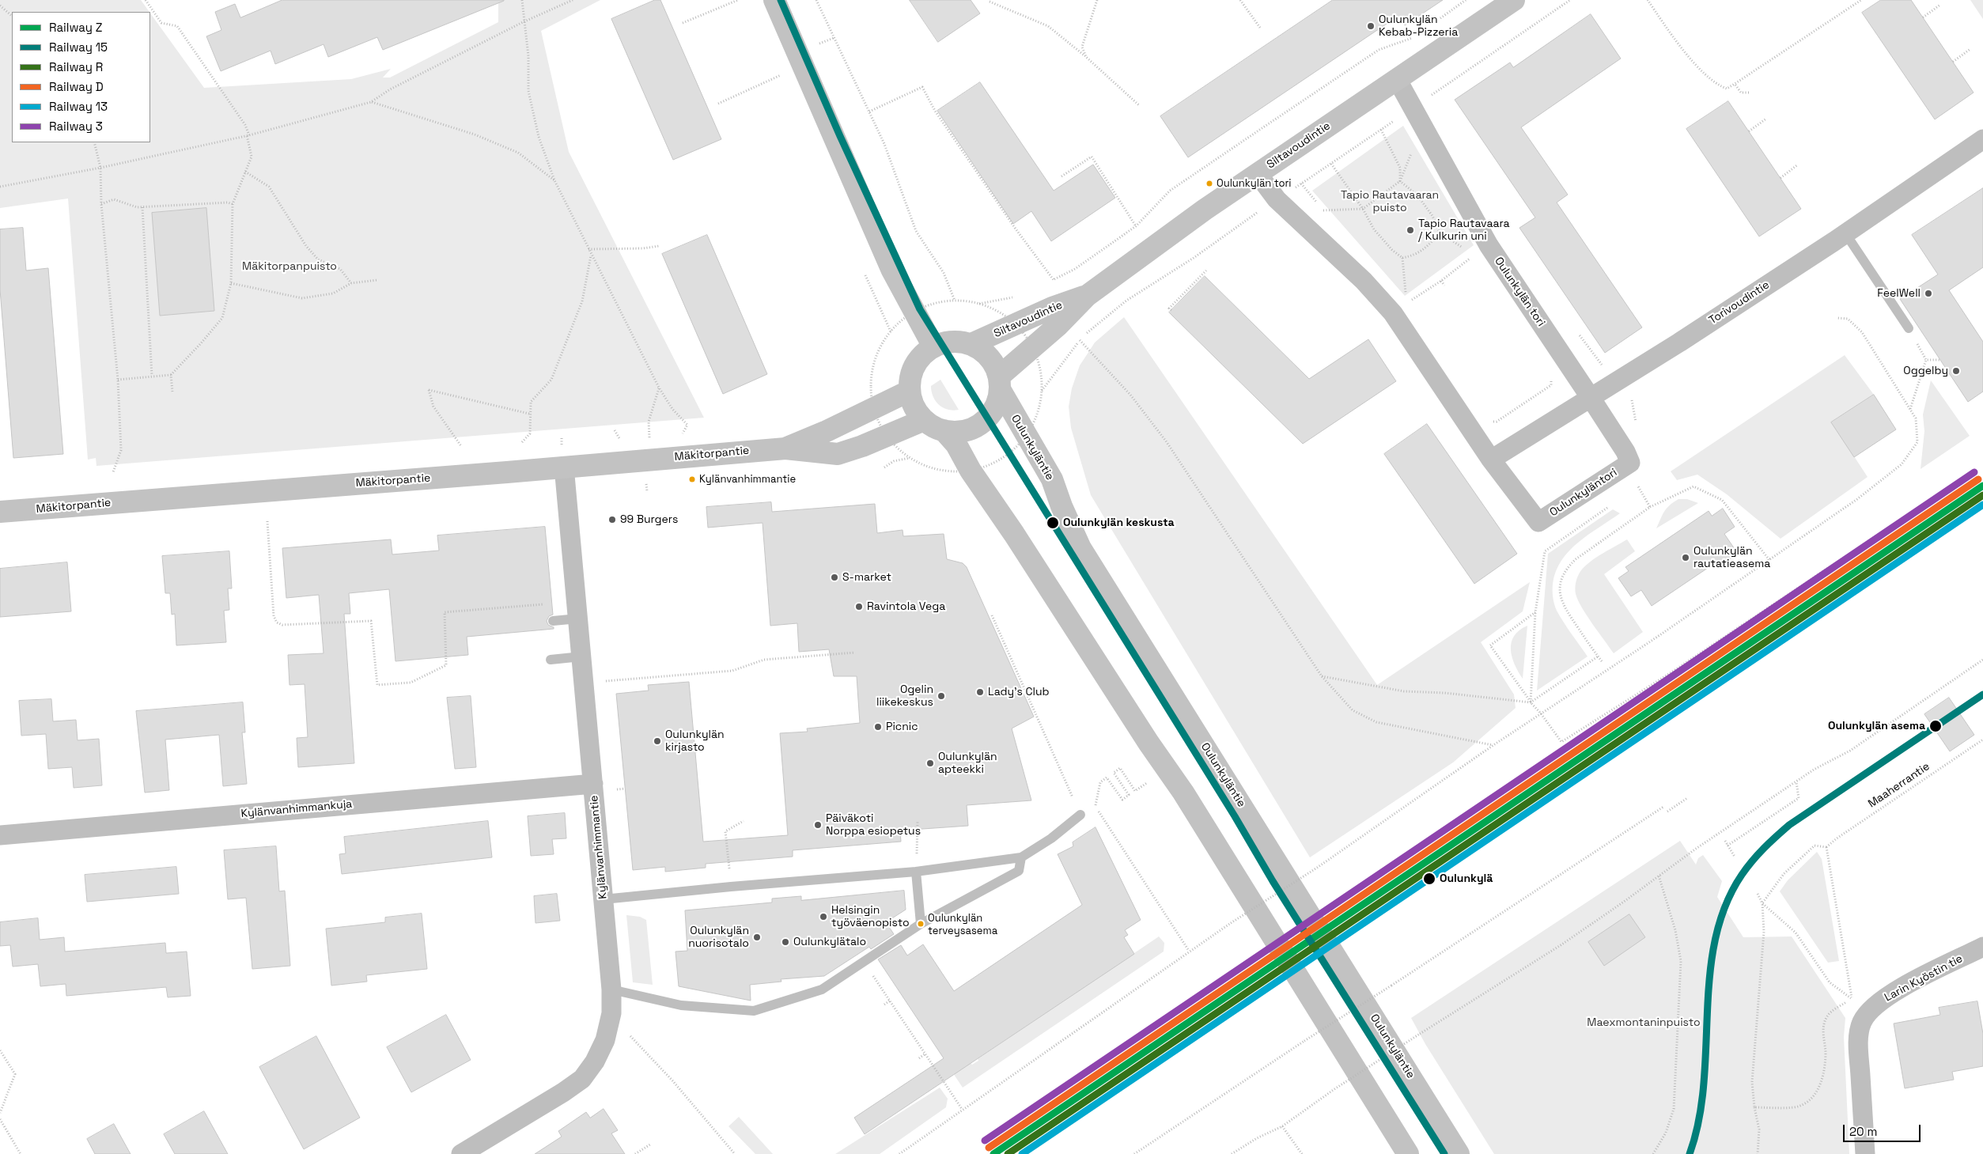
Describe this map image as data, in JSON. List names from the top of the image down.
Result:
{
  "streets": {
    "main road": ["Siltavoudintie", "Oulunkyläntie", "Mäkitorpantie"],
    "street": [
      "Oulunkylän tori",
      "Torivoudintie",
      "Oulunkyläntori",
      "Kylänvanhimmankuja",
      "Kylänvanhimmantie",
      "Larin Kyöstin tie"
    ],
    "path": ["Maaherrantie"]
  },
  "crossings": [
    ["Siltavoudintie", "Oulunkylän tori"],
    ["Siltavoudintie", "Oulunkyläntie"],
    ["Siltavoudintie", "Mäkitorpantie"],
    ["Oulunkylän tori", "Torivoudintie"],
    ["Oulunkylän tori", "Oulunkyläntori"],
    ["Torivoudintie", "Oulunkyläntori"],
    ["Oulunkyläntie", "Mäkitorpantie"],
    ["Mäkitorpantie", "Kylänvanhimmantie"],
    ["Kylänvanhimmankuja", "Kylänvanhimmantie"]
  ],
  "parks": ["Tapio Rautavaaran puisto", "Mäkitorpanpuisto", "Maexmontaninpuisto"],
  "places": [
    "Oulunkylän Kebab-Pizzeria",
    "Oulunkylän tori",
    "Tapio Rautavaara / Kulkurin uni",
    "FeelWell",
    "Oggelby",
    "Kylänvanhimmantie",
    "99 Burgers",
    "Oulunkylän keskusta",
    "Oulunkylän rautatieasema",
    "S-market",
    "Ravintola Vega",
    "Lady's Club",
    "Ogelin liikekeskus",
    "Oulunkylän asema",
    "Picnic",
    "Oulunkylän kirjasto",
    "Oulunkylän apteekki",
    "Päiväkoti Norppa esiopetus",
    "Oulunkylä",
    "Helsingin työväenopisto",
    "Oulunkylän terveysasema",
    "Oulunkylän nuorisotalo",
    "Oulunkylätalo"
  ],
  "lines": [
    "rail line 15",
    "rail line 3",
    "rail line D",
    "rail line Z",
    "rail line R",
    "rail line 13"
  ],
  "legend": [
    "Railway Z",
    "Railway 15",
    "Railway R",
    "Railway D",
    "Railway 13",
    "Railway 3"
  ],
  "scale_bar": "20 m"
}
